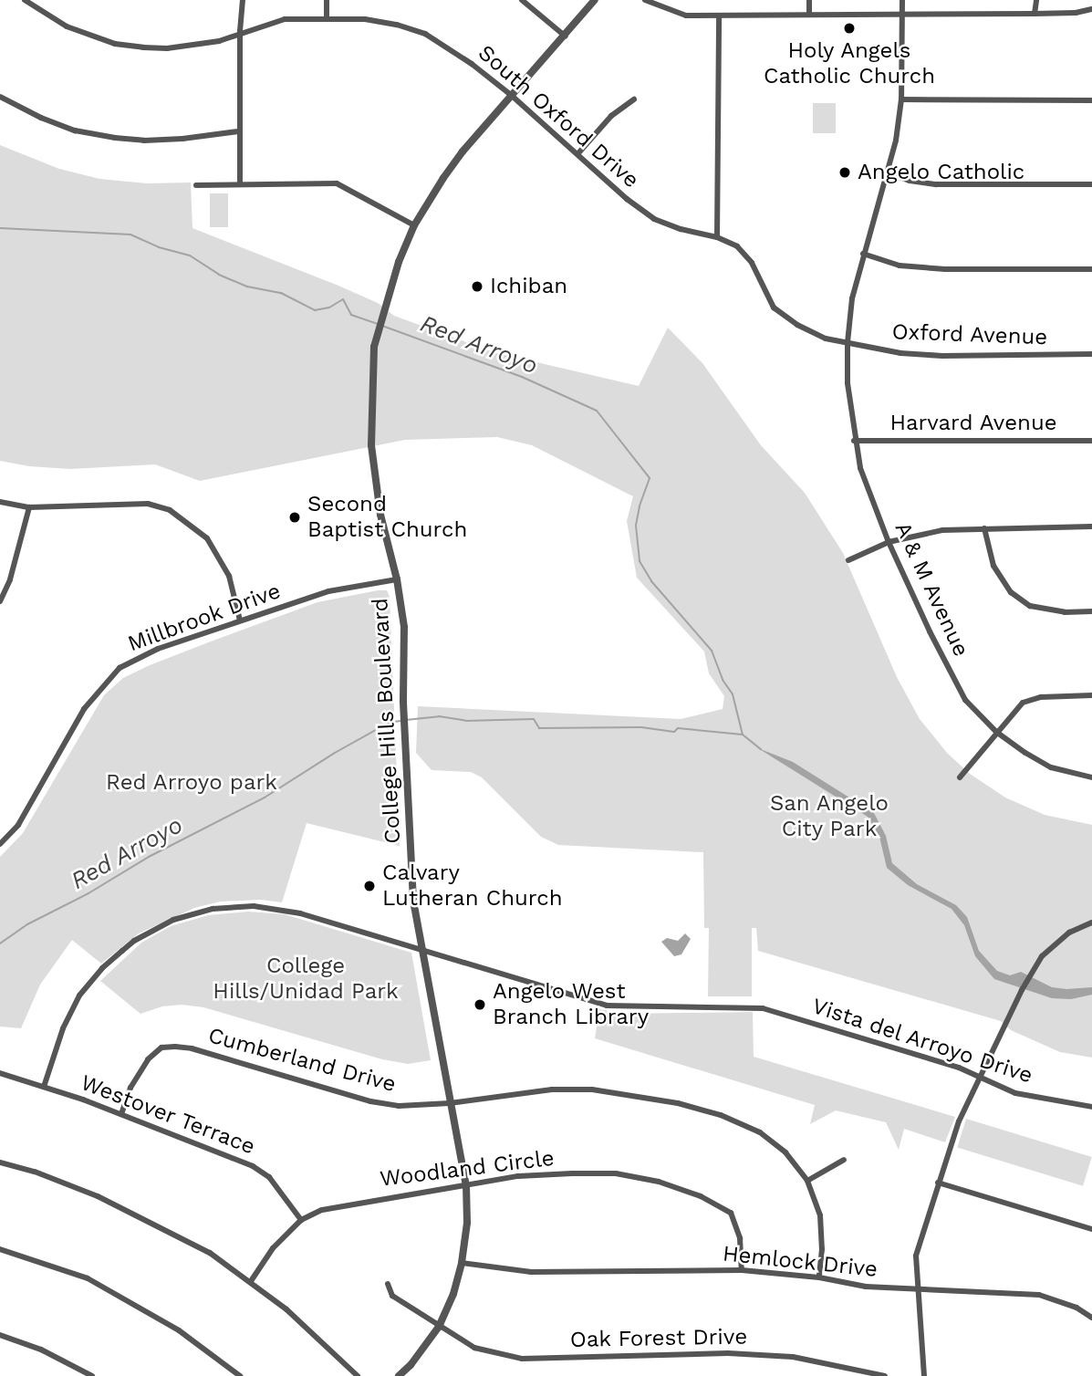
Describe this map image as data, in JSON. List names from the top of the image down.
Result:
{
  "streets": {
    "street": [
      "South Oxford Drive",
      "Oxford Avenue",
      "Harvard Avenue",
      "A & M Avenue",
      "Millbrook Drive",
      "College Hills Boulevard",
      "Vista del Arroyo Drive",
      "Cumberland Drive",
      "Westover Terrace",
      "Woodland Circle",
      "Hemlock Drive",
      "Oak Forest Drive"
    ]
  },
  "crossings": [
    ["South Oxford Drive", "Oxford Avenue"],
    ["South Oxford Drive", "A & M Avenue"],
    ["South Oxford Drive", "College Hills Boulevard"],
    ["Oxford Avenue", "A & M Avenue"],
    ["Harvard Avenue", "A & M Avenue"],
    ["Millbrook Drive", "College Hills Boulevard"],
    ["College Hills Boulevard", "Vista del Arroyo Drive"],
    ["College Hills Boulevard", "Cumberland Drive"],
    ["College Hills Boulevard", "Woodland Circle"],
    ["College Hills Boulevard", "Hemlock Drive"],
    ["College Hills Boulevard", "Oak Forest Drive"],
    ["Vista del Arroyo Drive", "Westover Terrace"],
    ["Cumberland Drive", "Westover Terrace"],
    ["Cumberland Drive", "Hemlock Drive"],
    ["Westover Terrace", "Woodland Circle"],
    ["Woodland Circle", "Hemlock Drive"]
  ],
  "water": ["Red Arroyo"],
  "parks": ["Red Arroyo park", "San Angelo City Park", "College Hills/Unidad Park"],
  "places": [
    "Holy Angels Catholic Church",
    "Angelo Catholic",
    "Ichiban",
    "Second Baptist Church",
    "Calvary Lutheran Church",
    "Angelo West Branch Library"
  ]
}
